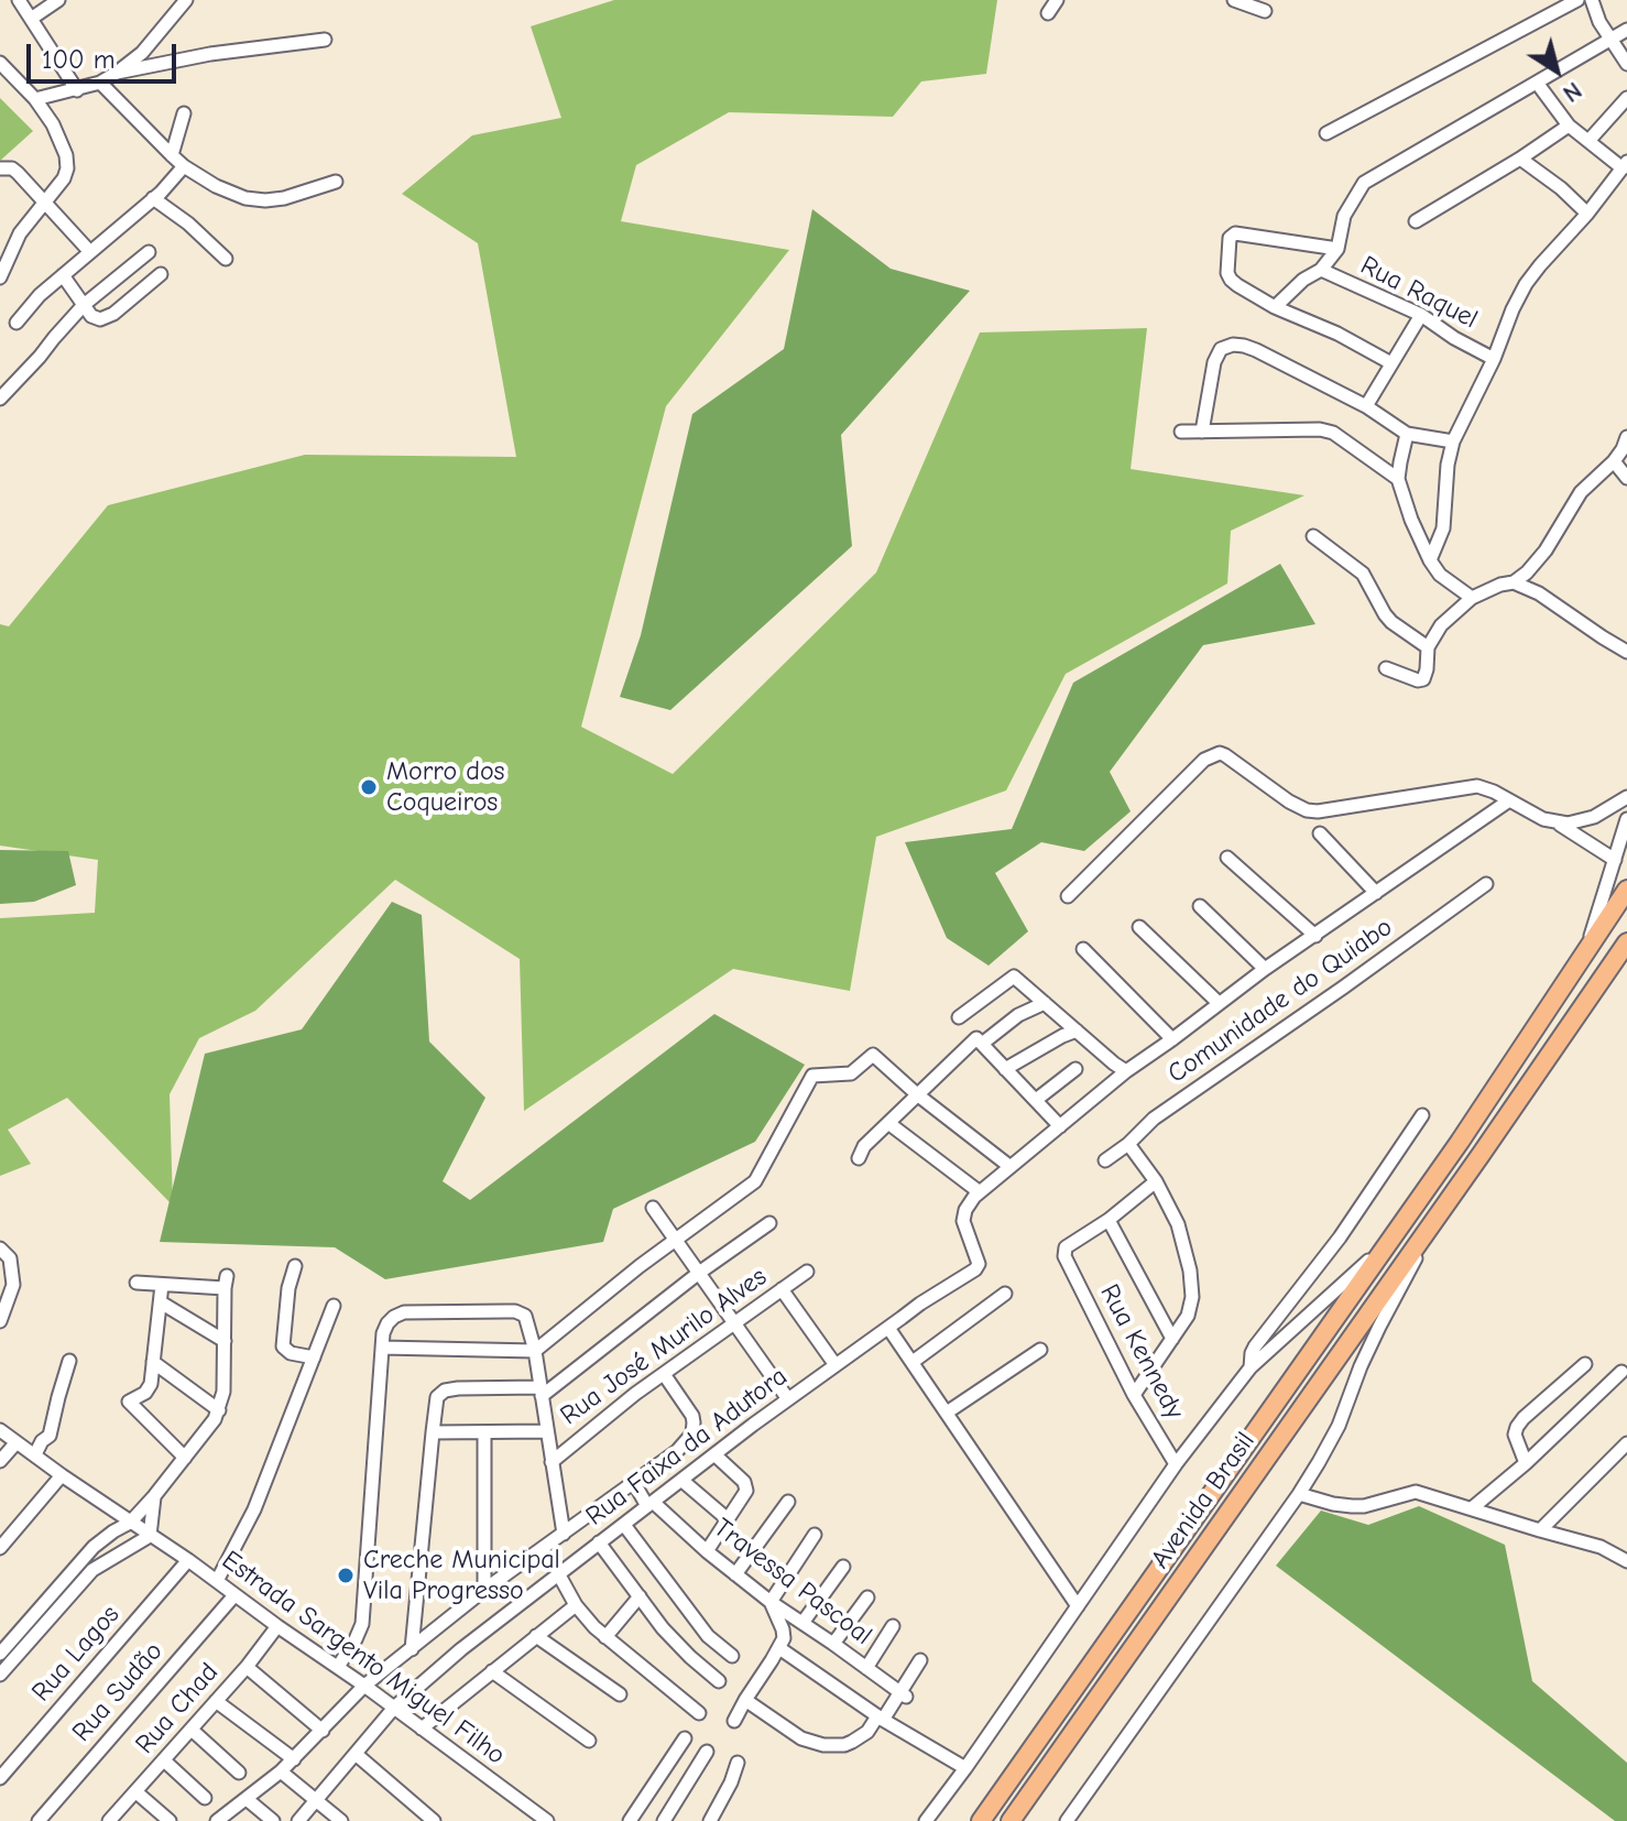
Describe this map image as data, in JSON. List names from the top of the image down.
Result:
{
  "streets": {
    "highway": ["Avenida Brasil"],
    "street": [
      "Rua Raquel",
      "Comunidade do Quiabo",
      "Rua José Murilo Alves",
      "Rua Kennedy",
      "Rua Faixa da Adutora",
      "Travessa Pascoal",
      "Rua Lagos",
      "Estrada Sargento Miguel Filho",
      "Rua Sudão",
      "Rua Chad"
    ]
  },
  "crossings": [
    ["Rua José Murilo Alves", "Rua Faixa da Adutora"],
    ["Rua Kennedy", "Avenida Brasil"],
    ["Rua Faixa da Adutora", "Travessa Pascoal"],
    ["Rua Faixa da Adutora", "Estrada Sargento Miguel Filho"],
    ["Rua Lagos", "Estrada Sargento Miguel Filho"],
    ["Estrada Sargento Miguel Filho", "Rua Sudão"],
    ["Estrada Sargento Miguel Filho", "Rua Chad"]
  ],
  "places": ["Morro dos Coqueiros", "Creche Municipal Vila Progresso"],
  "scale_bar": "100 m",
  "north": "bottom right"
}
